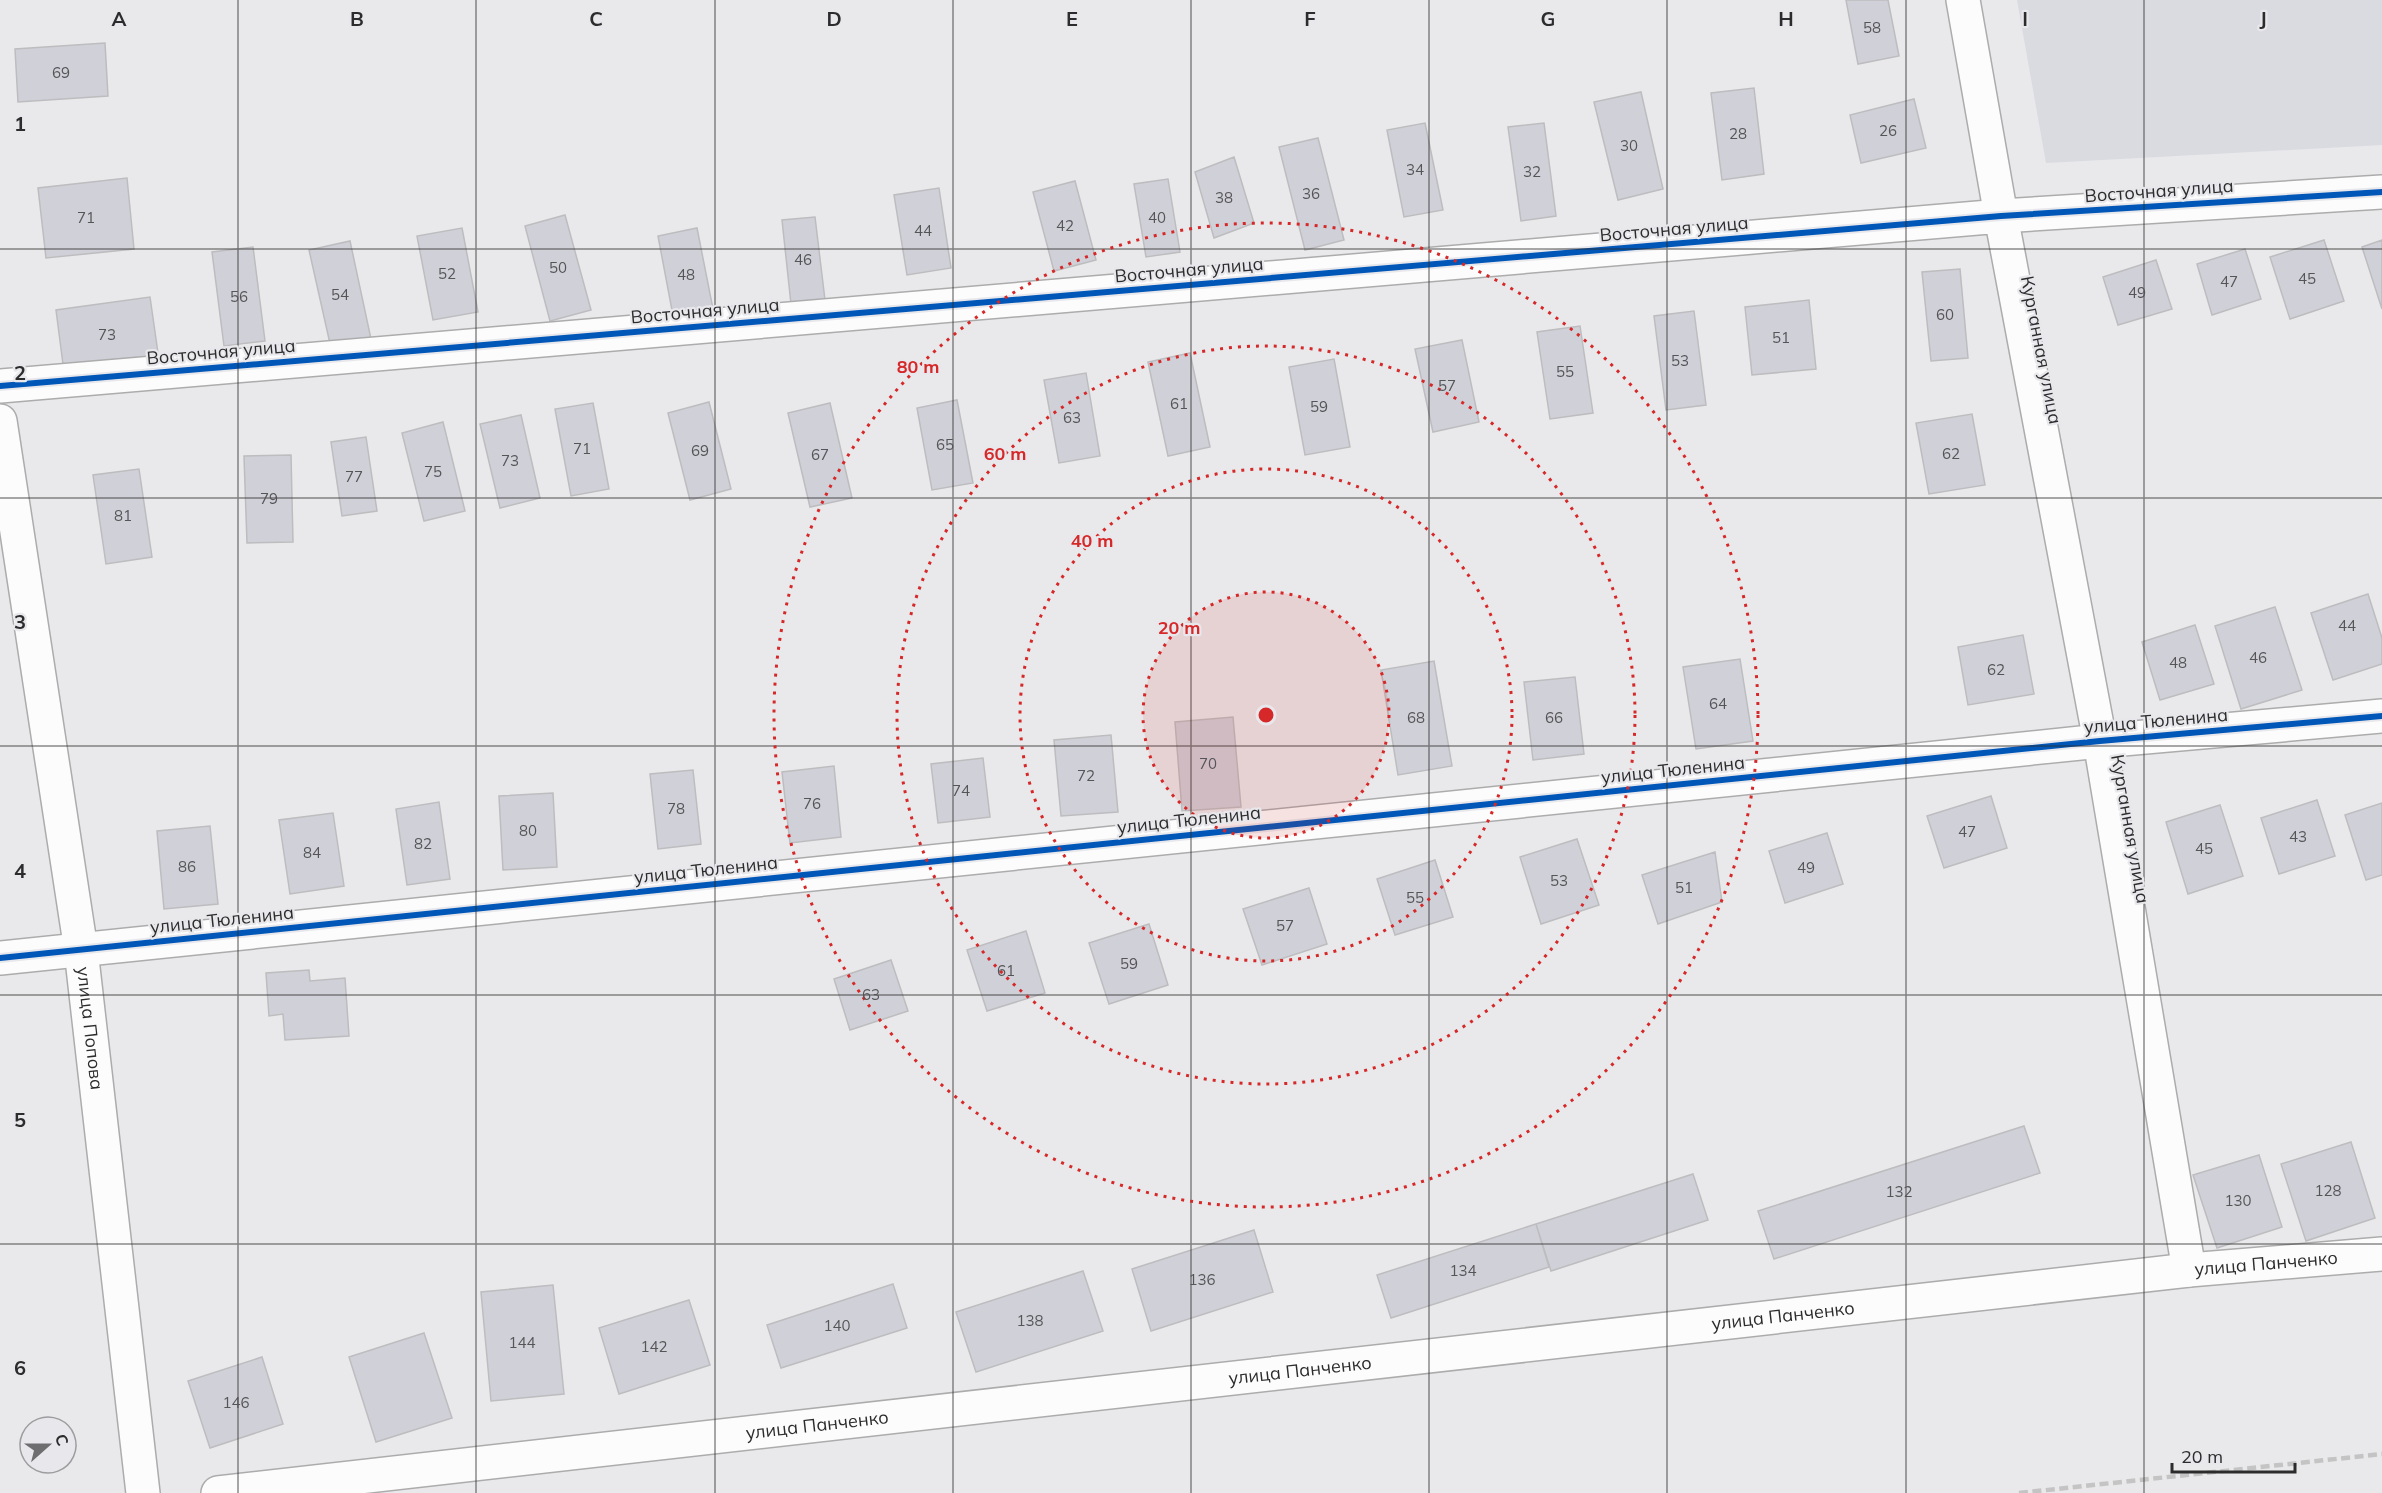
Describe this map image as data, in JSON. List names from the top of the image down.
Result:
{
  "streets": {
    "street": [
      "Восточная улица",
      "Курганная улица",
      "улица Тюленина",
      "улица Попова",
      "улица Панченко"
    ]
  },
  "crossings": [
    ["Восточная улица", "Курганная улица"],
    ["Курганная улица", "улица Тюленина"],
    ["Курганная улица", "улица Панченко"],
    ["улица Тюленина", "улица Попова"]
  ],
  "house_numbers": [
    "58",
    "69",
    "26",
    "28",
    "30",
    "34",
    "32",
    "36",
    "38",
    "71",
    "40",
    "42",
    "44",
    "46",
    "50",
    "52",
    "48",
    "45",
    "47",
    "49",
    "54",
    "56",
    "60",
    "73",
    "51",
    "53",
    "55",
    "57",
    "61",
    "59",
    "63",
    "65",
    "71",
    "69",
    "62",
    "67",
    "73",
    "75",
    "77",
    "79",
    "81",
    "44",
    "46",
    "48",
    "62",
    "64",
    "68",
    "66",
    "70",
    "72",
    "74",
    "76",
    "78",
    "80",
    "47",
    "43",
    "82",
    "45",
    "84",
    "86",
    "49",
    "53",
    "51",
    "55",
    "57",
    "59",
    "61",
    "63",
    "128",
    "132",
    "130",
    "134",
    "136",
    "138",
    "140",
    "144",
    "142",
    "146"
  ],
  "scale_bar": "20 m",
  "north": "right",
  "grid": {
    "columns": [
      "A",
      "B",
      "C",
      "D",
      "E",
      "F",
      "G",
      "H",
      "I",
      "J"
    ],
    "rows": [
      "1",
      "2",
      "3",
      "4",
      "5",
      "6"
    ]
  },
  "rings": [
    "80 m",
    "60 m",
    "40 m",
    "20 m"
  ]
}
